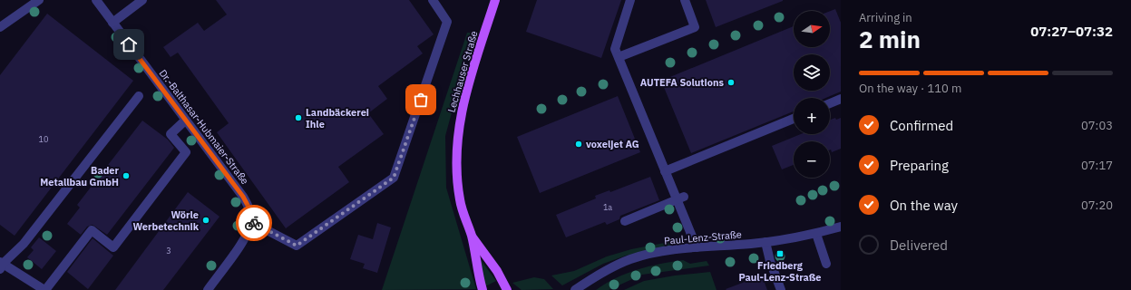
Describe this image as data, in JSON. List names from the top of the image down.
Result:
{
  "streets": {
    "main road": ["Lechhauser Straße"],
    "street": ["Dr.-Balthasar-Hubmaier-Straße", "Paul-Lenz-Straße"]
  },
  "places": {
    "other": [
      "AUTEFA Solutions",
      "Landbäckerei Ihle",
      "voxeljet AG",
      "Bader Metallbau GmbH",
      "Wörle Werbetechnik"
    ],
    "transit": ["Friedberg Paul-Lenz-Straße"]
  },
  "house_numbers": ["10", "1a", "3"],
  "north": "right",
  "page": {
    "heading": ["2 min", "Arriving in", "07:27–07:32"],
    "map_buttons": ["+", "−"],
    "bar": "On the way · 110 m",
    "list": [
      ["Confirmed", "07:03"],
      ["Preparing", "07:17"],
      ["On the way", "07:20"],
      "Delivered"
    ]
  }
}
